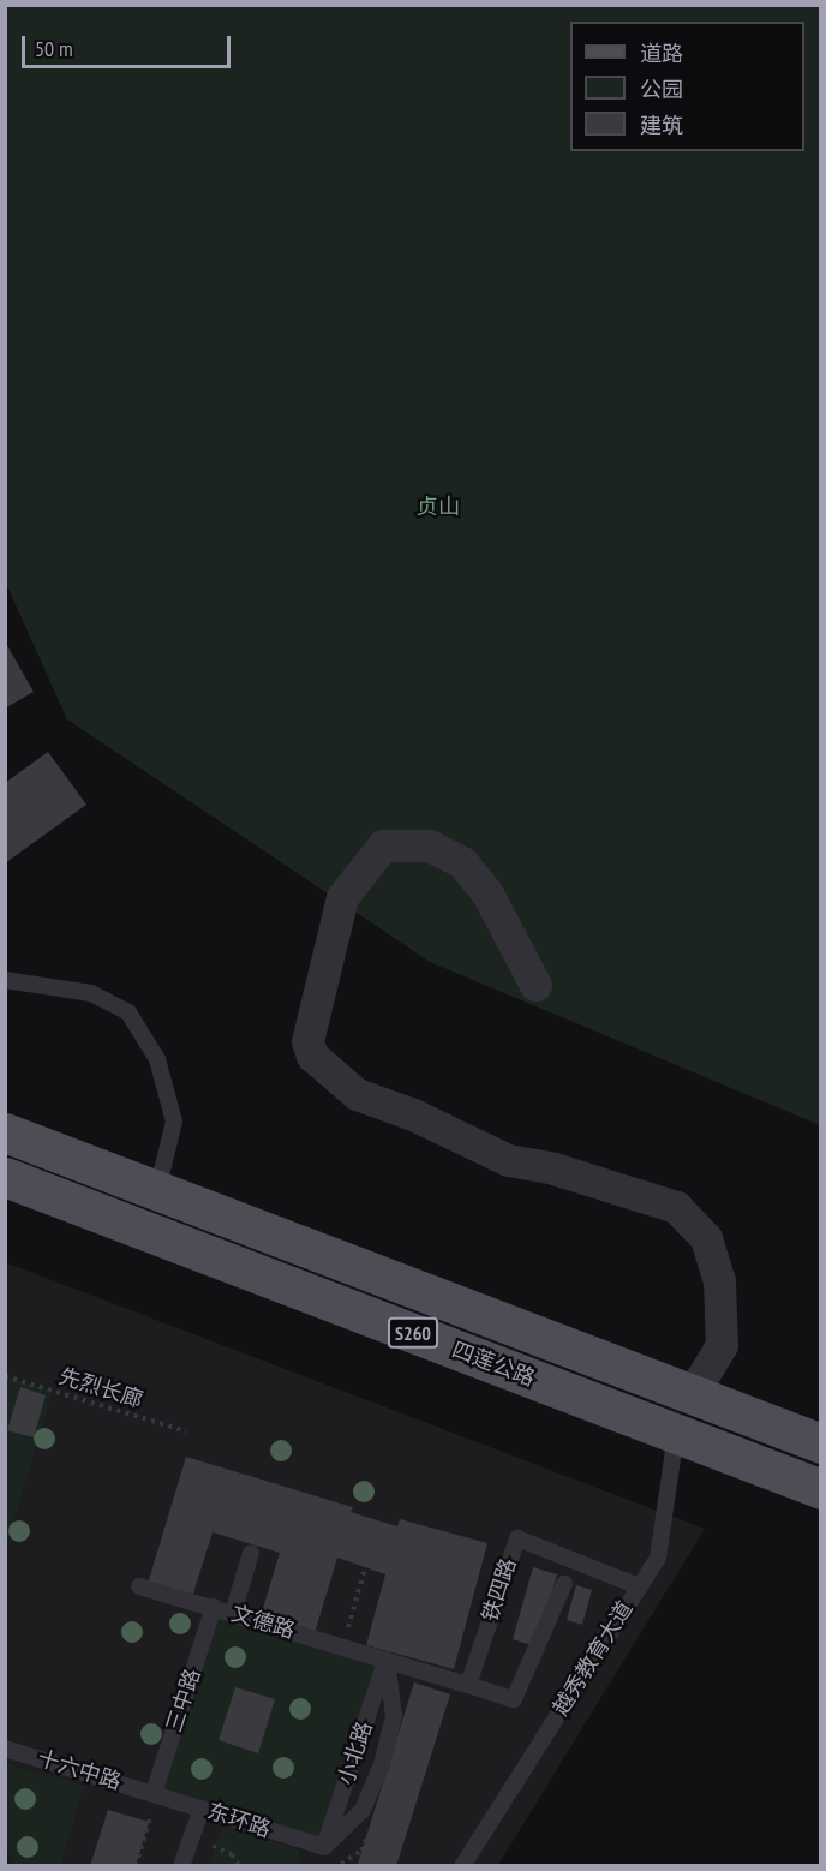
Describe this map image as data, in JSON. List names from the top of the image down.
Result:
{
  "streets": {
    "main road": ["S260", "四莲公路"],
    "lane": [
      "铁四路",
      "文德路",
      "越秀教育大道",
      "三中路",
      "小北路",
      "十六中路",
      "东环路"
    ],
    "path": ["先烈长廊"]
  },
  "crossings": [
    ["四莲公路", "越秀教育大道"],
    ["铁四路", "越秀教育大道"],
    ["文德路", "三中路"],
    ["文德路", "小北路"],
    ["三中路", "十六中路"],
    ["三中路", "东环路"],
    ["小北路", "东环路"],
    ["十六中路", "东环路"]
  ],
  "parks": ["贞山"],
  "legend": ["道路", "公园", "建筑"],
  "scale_bar": "50 m"
}
